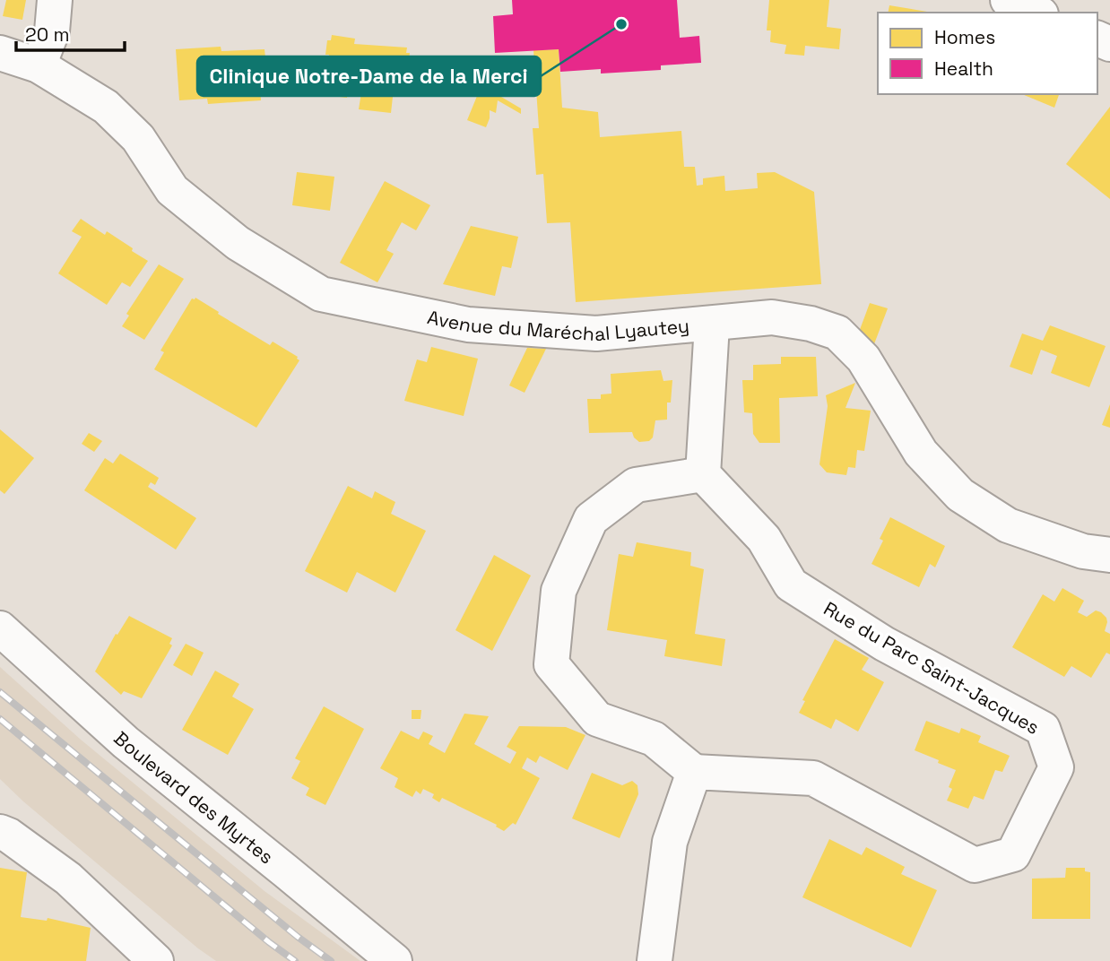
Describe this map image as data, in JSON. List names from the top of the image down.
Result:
{
  "streets": {
    "street": ["Avenue du Maréchal Lyautey", "Rue du Parc Saint-Jacques", "Boulevard des Myrtes"]
  },
  "places": ["Clinique Notre-Dame de la Merci"],
  "legend": ["Homes", "Health"],
  "scale_bar": "20 m"
}
